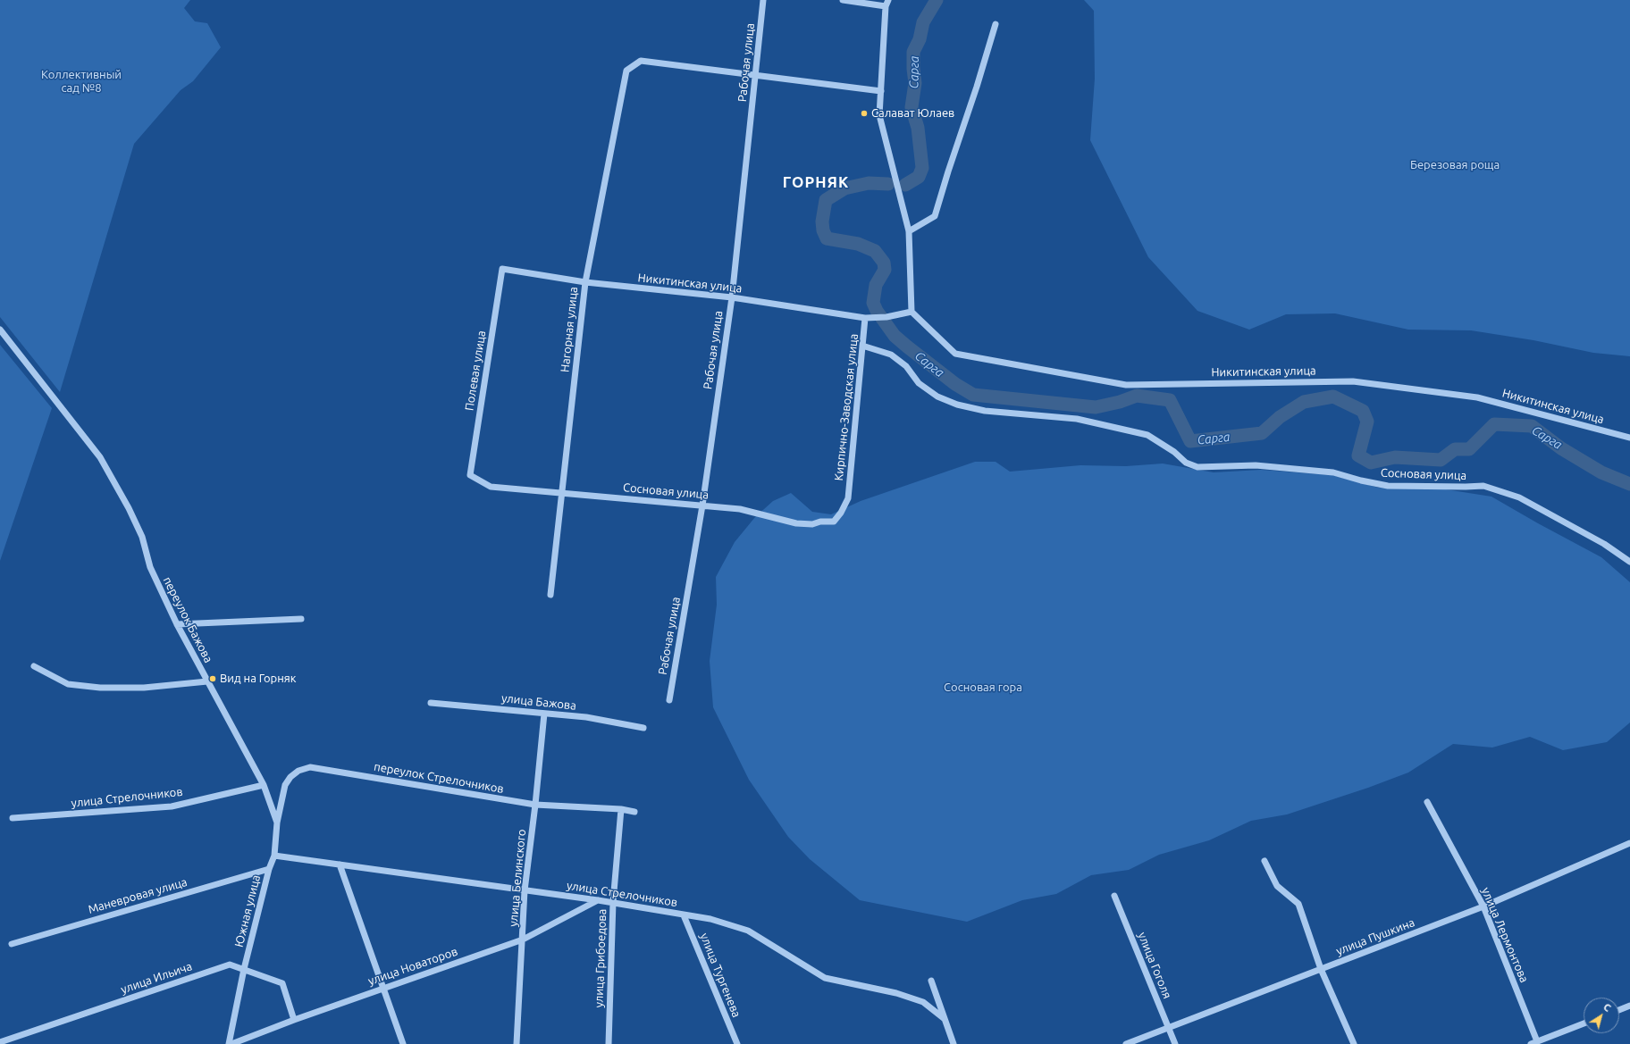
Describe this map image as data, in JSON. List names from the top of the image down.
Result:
{
  "streets": {
    "street": [
      "Рабочая улица",
      "Никитинская улица",
      "Нагорная улица",
      "Полевая улица",
      "Кирпично-Заводская улица",
      "Сосновая улица",
      "переулок Бажова",
      "улица Бажова",
      "переулок Стрелочников",
      "улица Стрелочников",
      "улица Белинского",
      "Маневровая улица",
      "Южная улица",
      "улица Лермонтова",
      "улица Пушкина",
      "улица Грибоедова",
      "улица Гоголя",
      "улица Новаторов",
      "улица Тургенева",
      "улица Ильича"
    ]
  },
  "crossings": [
    ["Рабочая улица", "Никитинская улица"],
    ["Рабочая улица", "Нагорная улица"],
    ["Рабочая улица", "Сосновая улица"],
    ["Никитинская улица", "Нагорная улица"],
    ["Никитинская улица", "Полевая улица"],
    ["Никитинская улица", "Кирпично-Заводская улица"],
    ["Нагорная улица", "Сосновая улица"],
    ["Полевая улица", "Сосновая улица"],
    ["Кирпично-Заводская улица", "Сосновая улица"],
    ["переулок Бажова", "Южная улица"],
    ["улица Бажова", "улица Белинского"],
    ["переулок Стрелочников", "улица Белинского"],
    ["переулок Стрелочников", "Южная улица"],
    ["переулок Стрелочников", "улица Грибоедова"],
    ["улица Стрелочников", "улица Белинского"],
    ["улица Стрелочников", "Южная улица"],
    ["улица Стрелочников", "улица Грибоедова"],
    ["улица Стрелочников", "улица Новаторов"],
    ["улица Стрелочников", "улица Тургенева"],
    ["улица Белинского", "улица Новаторов"],
    ["Маневровая улица", "Южная улица"],
    ["Южная улица", "улица Новаторов"],
    ["Южная улица", "улица Ильича"],
    ["улица Лермонтова", "улица Пушкина"],
    ["улица Пушкина", "улица Гоголя"],
    ["улица Новаторов", "улица Ильича"]
  ],
  "districts": ["ГОРНЯК"],
  "water": ["Сарга"],
  "parks": ["Коллективный сад №8", "Березовая роща", "Сосновая гора"],
  "places": ["Салават Юлаев", "Вид на Горняк"],
  "north": "top right"
}
